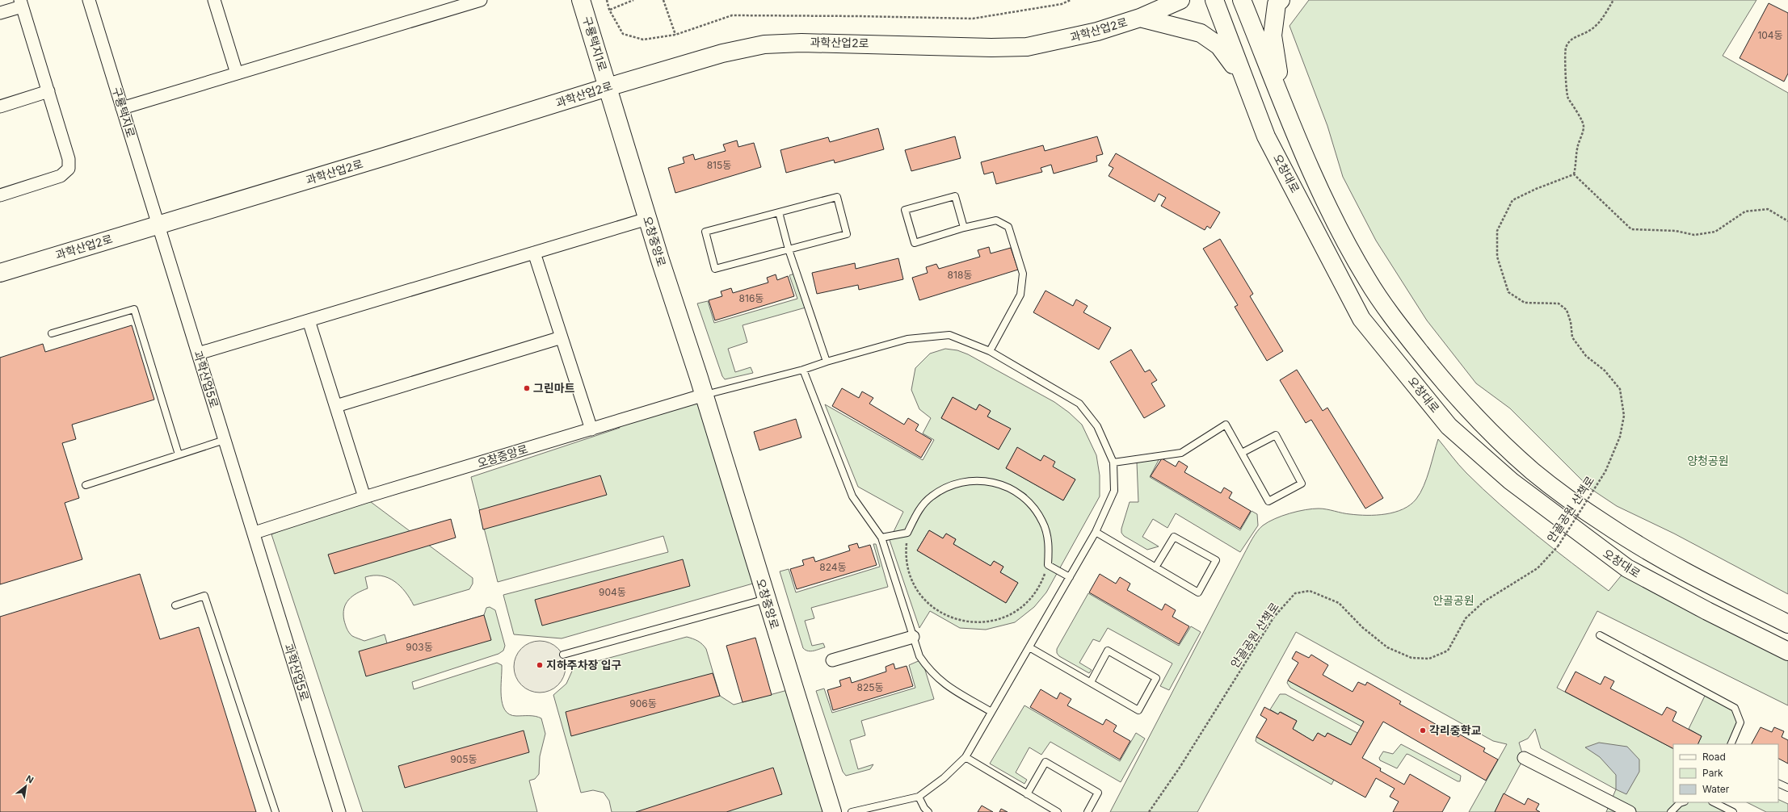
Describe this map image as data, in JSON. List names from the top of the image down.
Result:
{
  "streets": {
    "street": [
      "과학산업2로",
      "구룡택지1로",
      "구룡택지로",
      "오창대로",
      "오창중앙로",
      "과학산업5로"
    ],
    "path": ["안골공원 산책로"]
  },
  "crossings": [
    ["과학산업2로", "구룡택지1로"],
    ["과학산업2로", "구룡택지로"],
    ["과학산업2로", "오창중앙로"],
    ["과학산업2로", "과학산업5로"],
    ["구룡택지1로", "오창중앙로"],
    ["구룡택지로", "과학산업5로"]
  ],
  "parks": ["양청공원", "안골공원"],
  "places": ["그린마트", "지하주차장 입구", "각리중학교"],
  "house_numbers": [
    "104동",
    "815동",
    "818동",
    "816동",
    "824동",
    "904동",
    "903동",
    "825동",
    "906동",
    "905동"
  ],
  "legend": ["Road", "Park", "Water"],
  "north": "top right"
}
